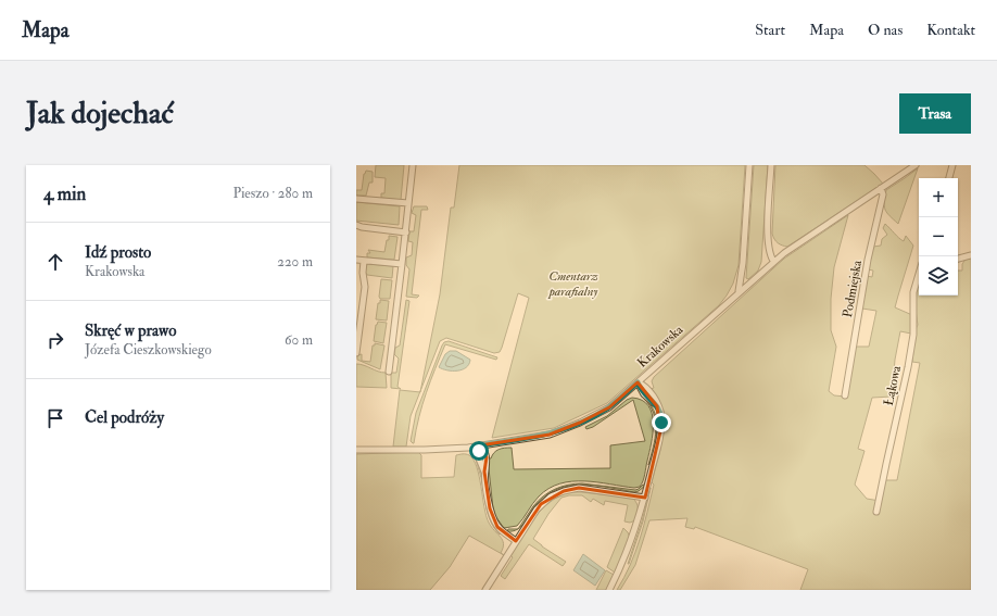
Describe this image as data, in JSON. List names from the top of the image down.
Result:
{
  "streets": {
    "street": ["Podmiejska", "Krakowska", "Łąkowa"]
  },
  "crossings": [
    ["Podmiejska", "Krakowska"]
  ],
  "parks": ["Cmentarz parafialny"],
  "page": {
    "header": "Mapa",
    "nav": [
      "Start",
      "Mapa",
      "O nas",
      "Kontakt"
    ],
    "buttons": "Trasa",
    "title": "Jak dojechać",
    "heading": ["4 min", "Pieszo · 280 m"],
    "map_buttons": ["+", "−"],
    "list": [
      ["Idź prosto", "Krakowska", "220 m"],
      ["Skręć w prawo", "Józefa Cieszkowskiego", "60 m"],
      "Cel podróży"
    ]
  }
}
